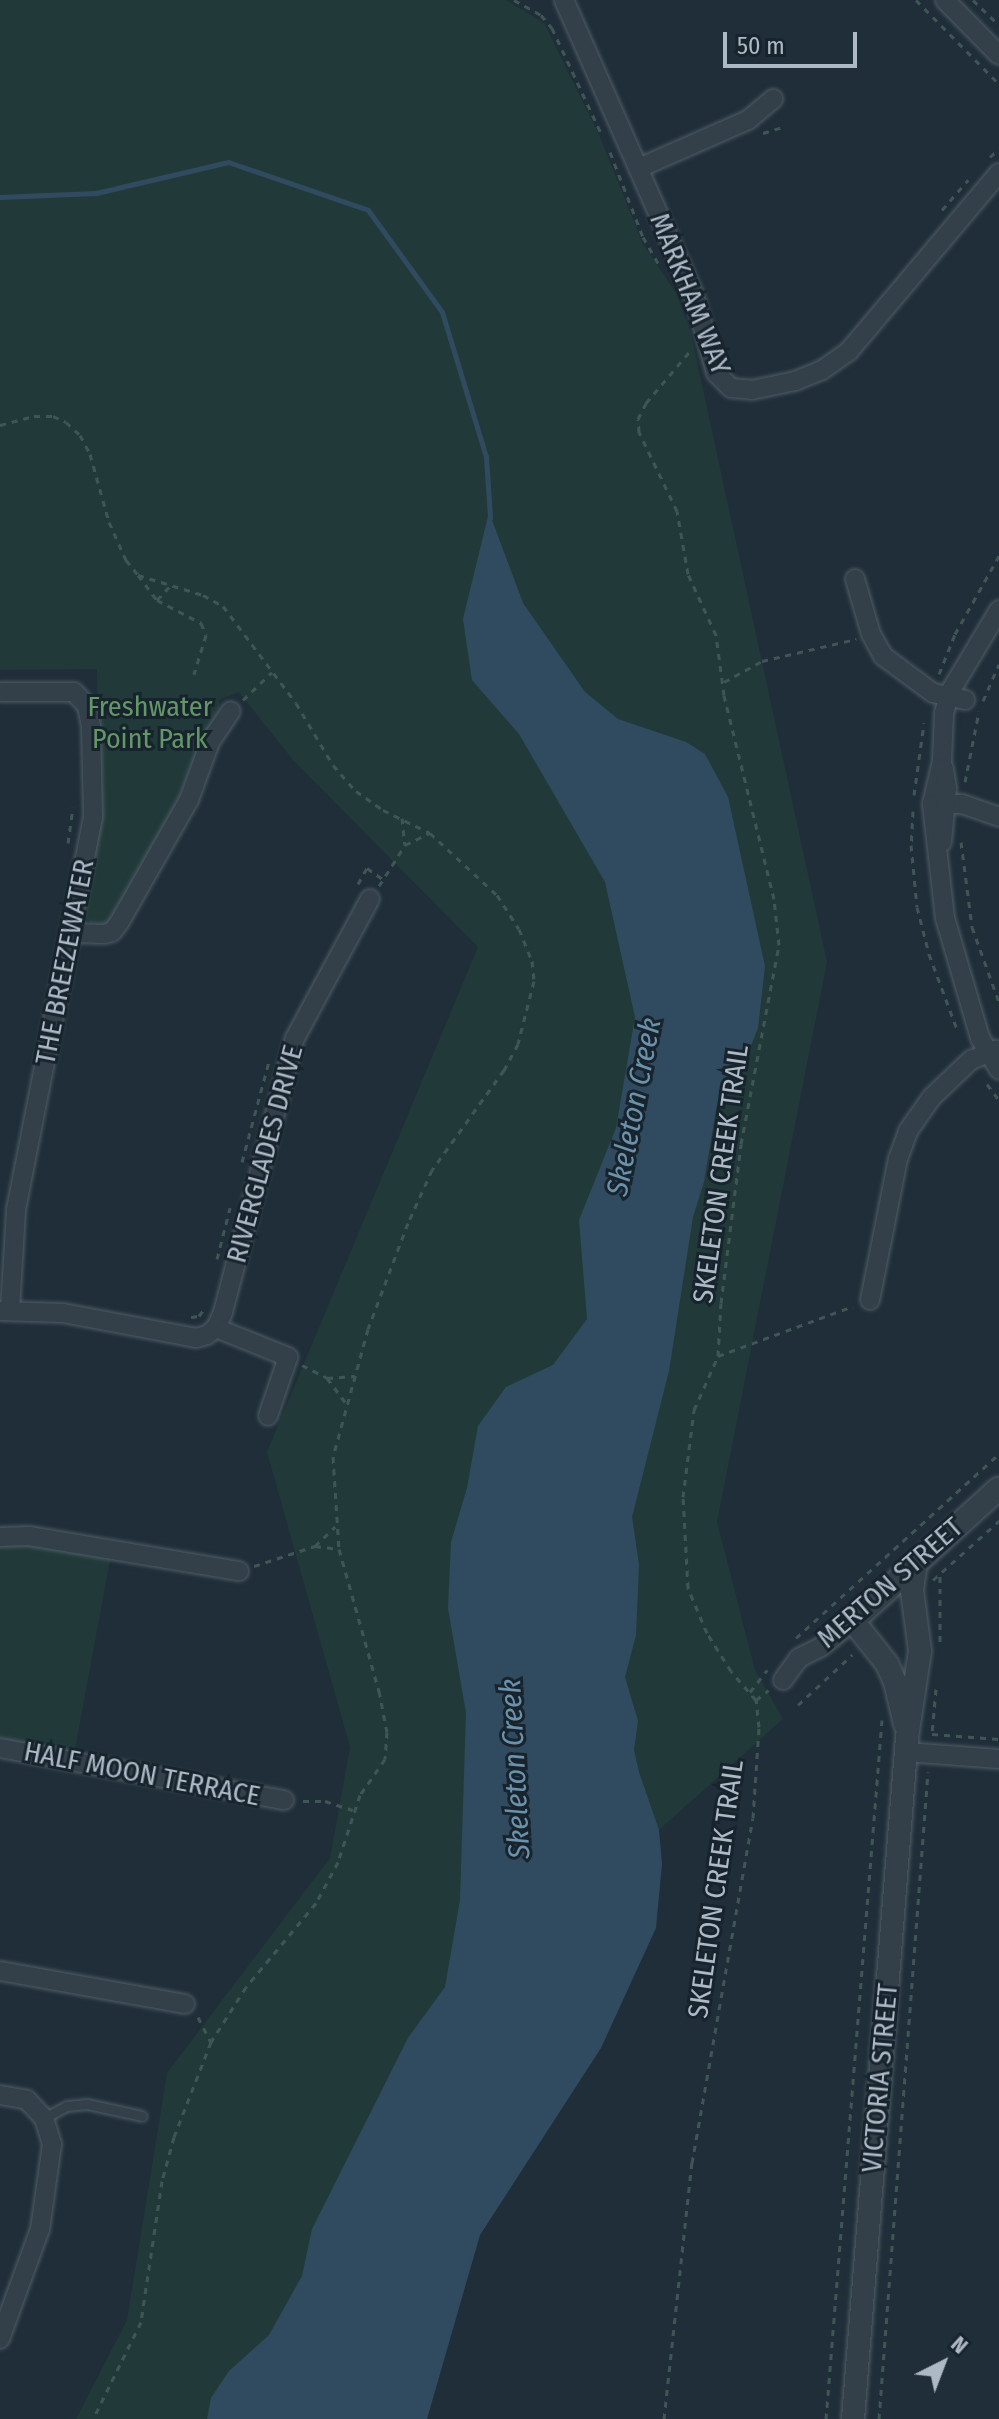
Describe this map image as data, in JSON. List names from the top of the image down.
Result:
{
  "streets": {
    "street": [
      "MARKHAM WAY",
      "THE BREEZEWATER",
      "RIVERGLADES DRIVE",
      "MERTON STREET",
      "HALF MOON TERRACE",
      "VICTORIA STREET"
    ],
    "path": ["SKELETON CREEK TRAIL"]
  },
  "crossings": [
    ["MERTON STREET", "VICTORIA STREET"]
  ],
  "water": ["Skeleton Creek"],
  "parks": ["Freshwater Point Park"],
  "scale_bar": "50 m",
  "north": "top right"
}
